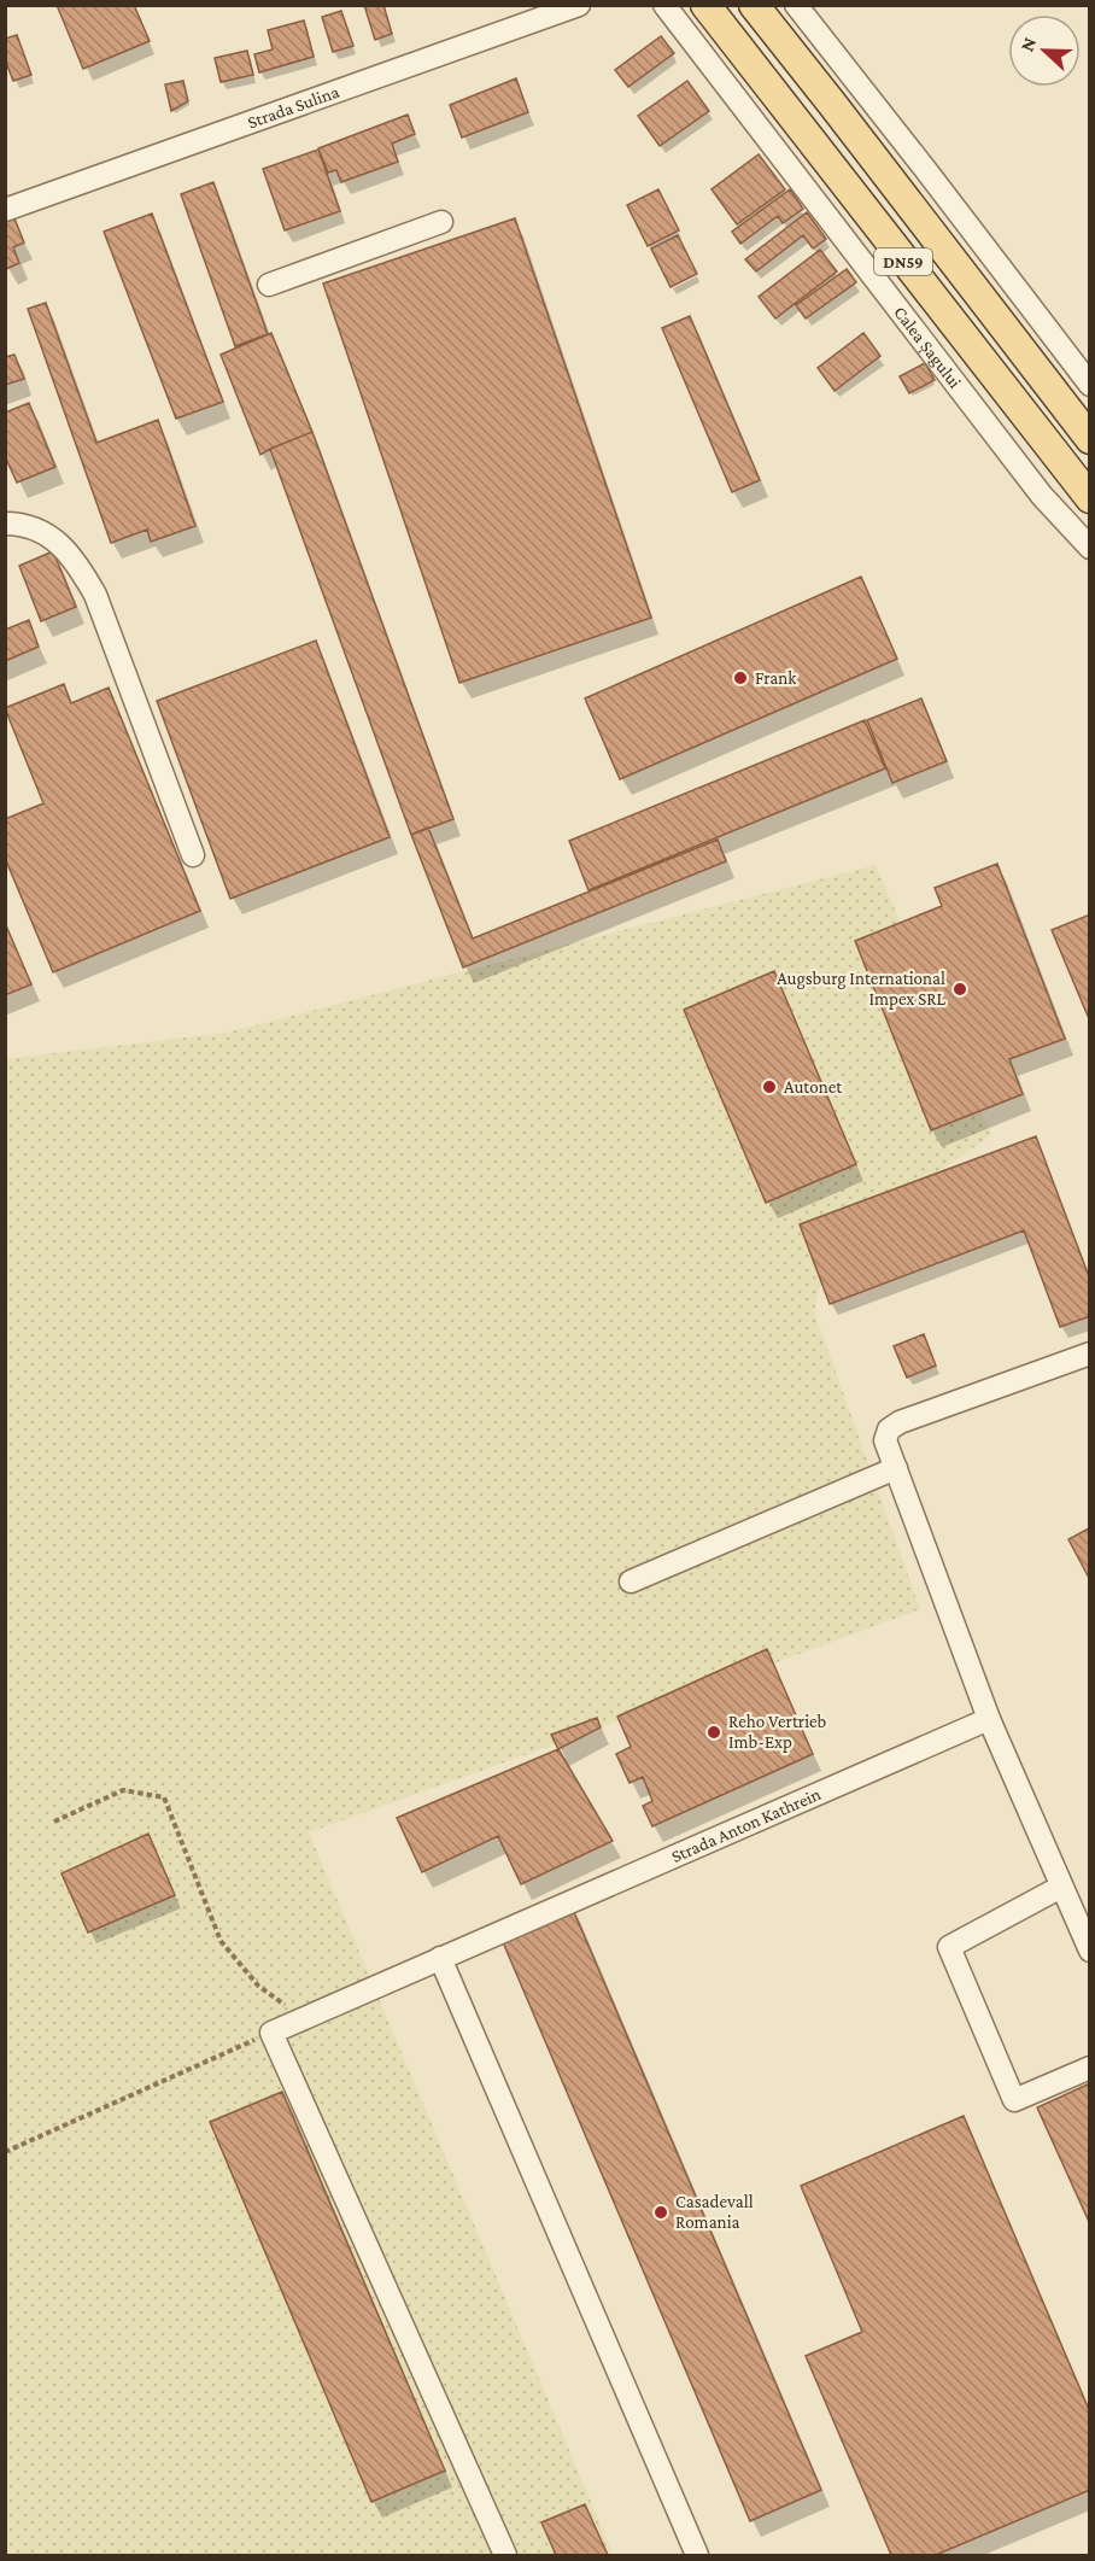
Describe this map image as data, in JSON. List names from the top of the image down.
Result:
{
  "streets": {
    "main road": ["DN59", "Calea Șagului"],
    "street": ["Strada Sulina", "Strada Anton Kathrein"]
  },
  "places": [
    "Frank",
    "Augsburg International Impex SRL",
    "Autonet",
    "Reho Vertrieb Imb-Exp",
    "Casadevall Romania"
  ],
  "north": "left"
}
